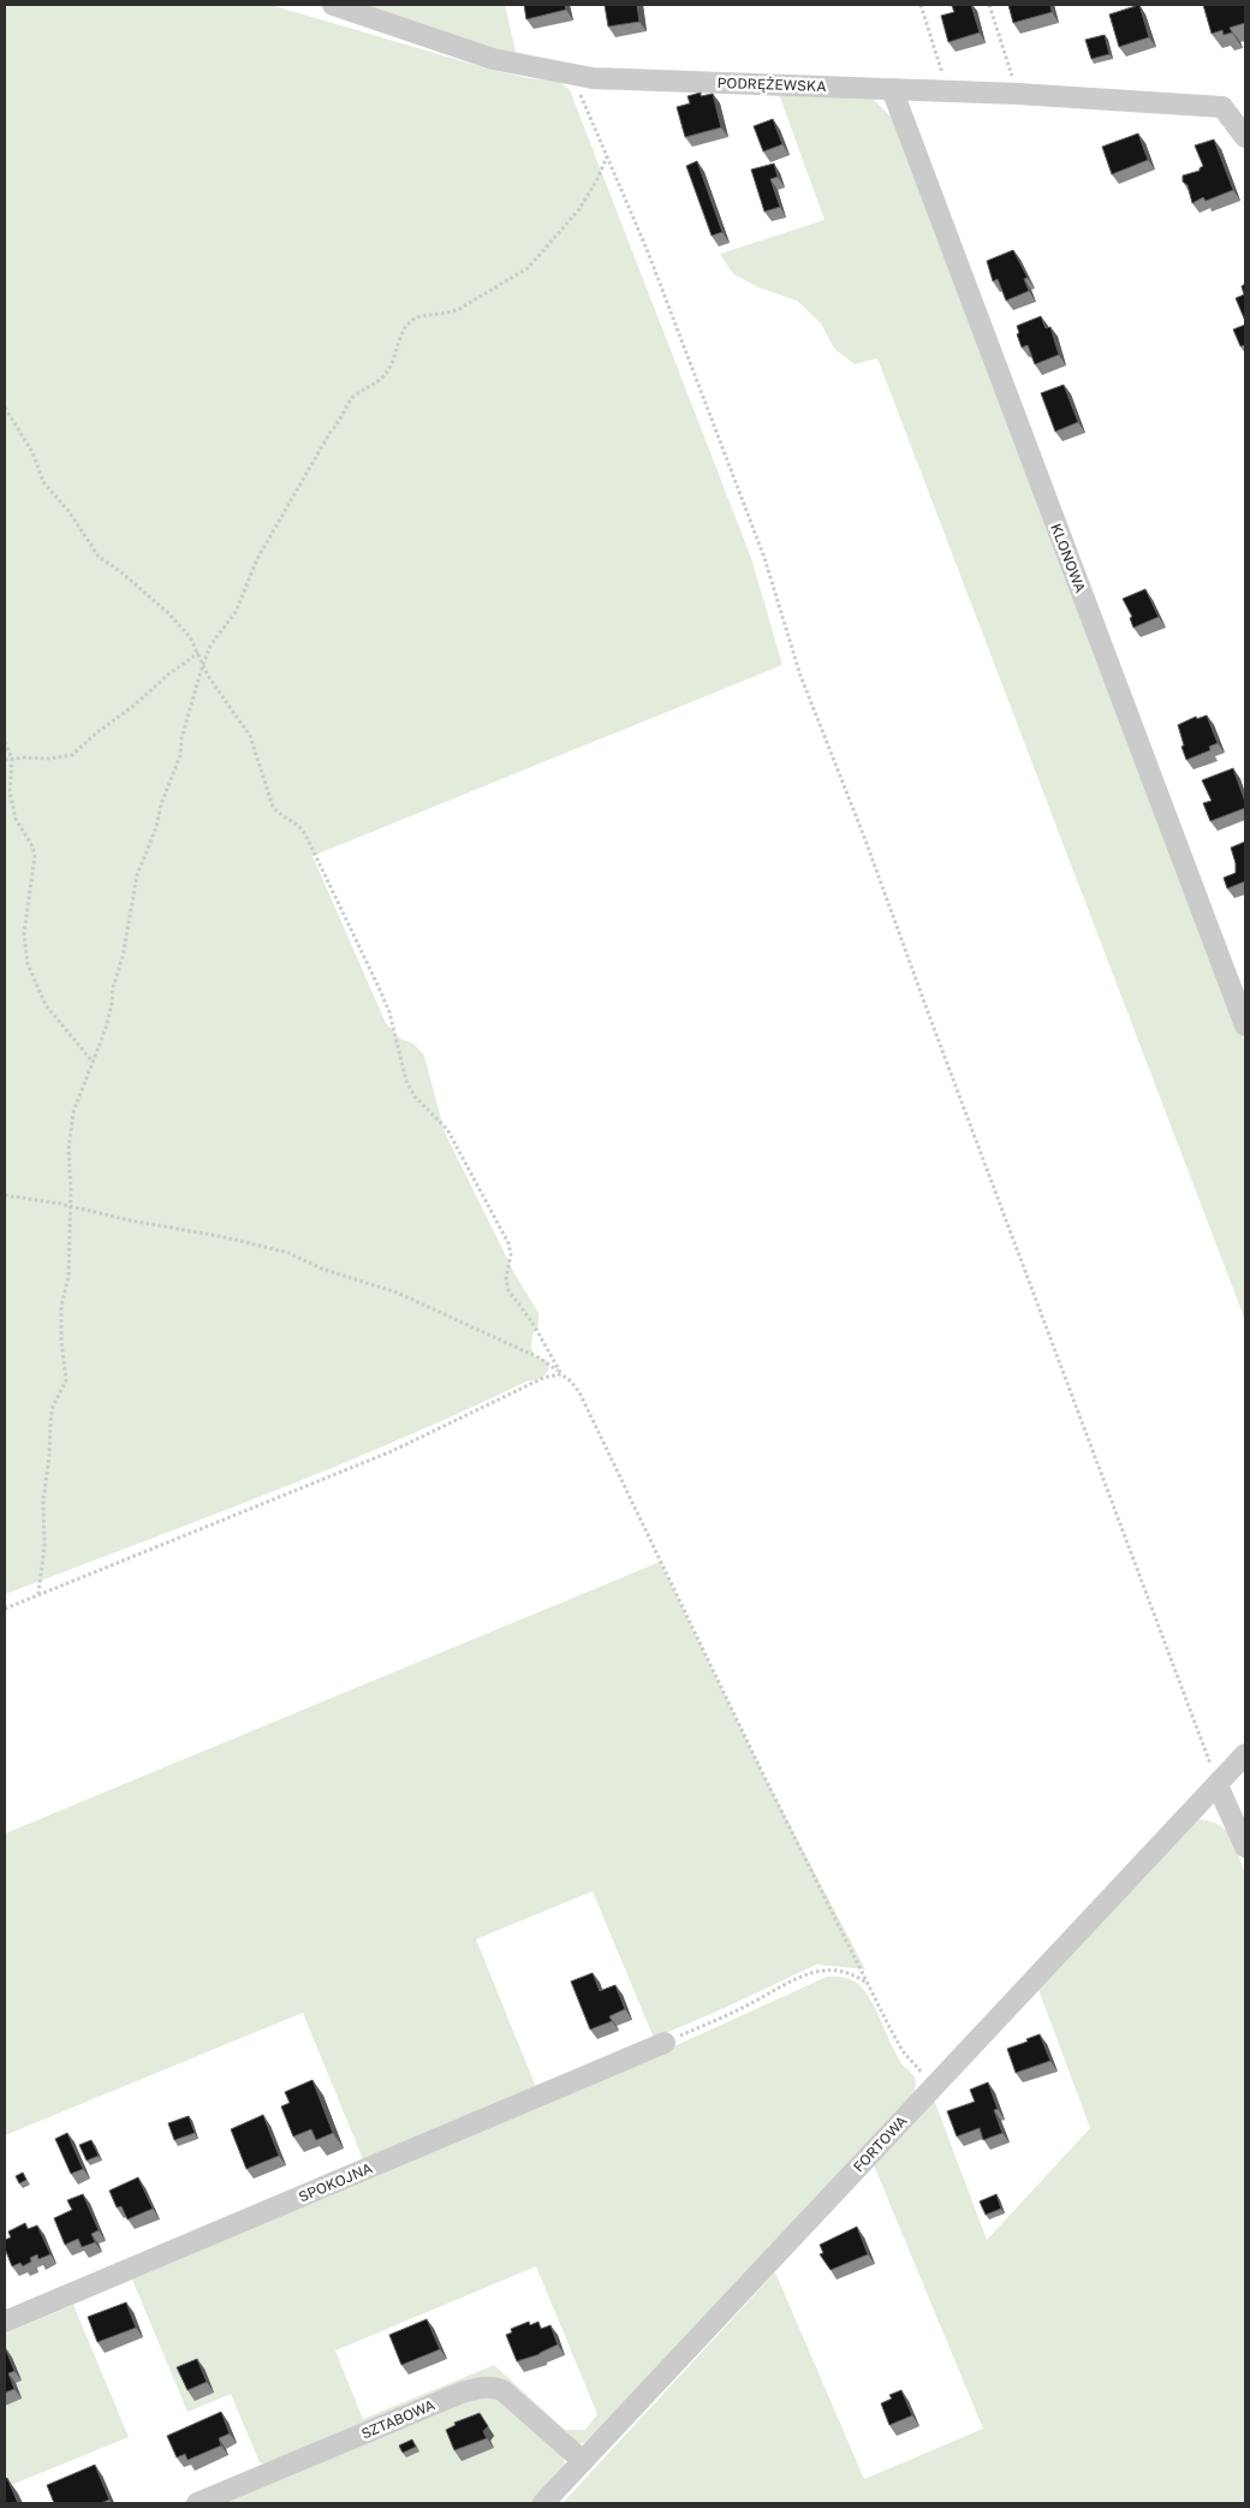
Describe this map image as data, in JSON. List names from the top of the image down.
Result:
{
  "streets": {
    "street": [
      "PODRĘŻEWSKA",
      "KLONOWA",
      "FORTOWA",
      "SPOKOJNA",
      "SZTABOWA"
    ]
  },
  "crossings": [
    ["PODRĘŻEWSKA", "KLONOWA"],
    ["FORTOWA", "SZTABOWA"]
  ]
}
